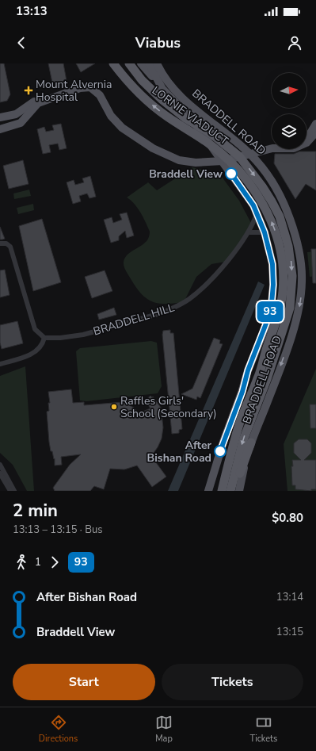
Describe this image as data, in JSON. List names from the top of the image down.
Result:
{
  "streets": {
    "highway": ["LORNIE VIADUCT", "BRADDELL ROAD"],
    "street": ["BRADDELL HILL"]
  },
  "crossings": [
    ["LORNIE VIADUCT", "BRADDELL ROAD"],
    ["BRADDELL ROAD", "BRADDELL HILL"]
  ],
  "places": {
    "health": ["Mount Alvernia Hospital"],
    "other": ["Braddell View", "Raffles Girls' School (Secondary)", "After Bishan Road"]
  },
  "lines": ["bus line 93"],
  "north": "right",
  "page": {
    "status": "13:13",
    "header": "Viabus",
    "on_map": "93",
    "heading": ["2 min", "13:13 – 13:15 · Bus", "$0.80"],
    "legs": ["1", "93"],
    "list": [
      {
        "name": "After Bishan Road",
        "value": "13:14"
      },
      {
        "name": "Braddell View",
        "value": "13:15"
      }
    ],
    "buttons": ["Start", "Tickets"],
    "tabs": ["Directions", "Map", "Tickets"]
  }
}
